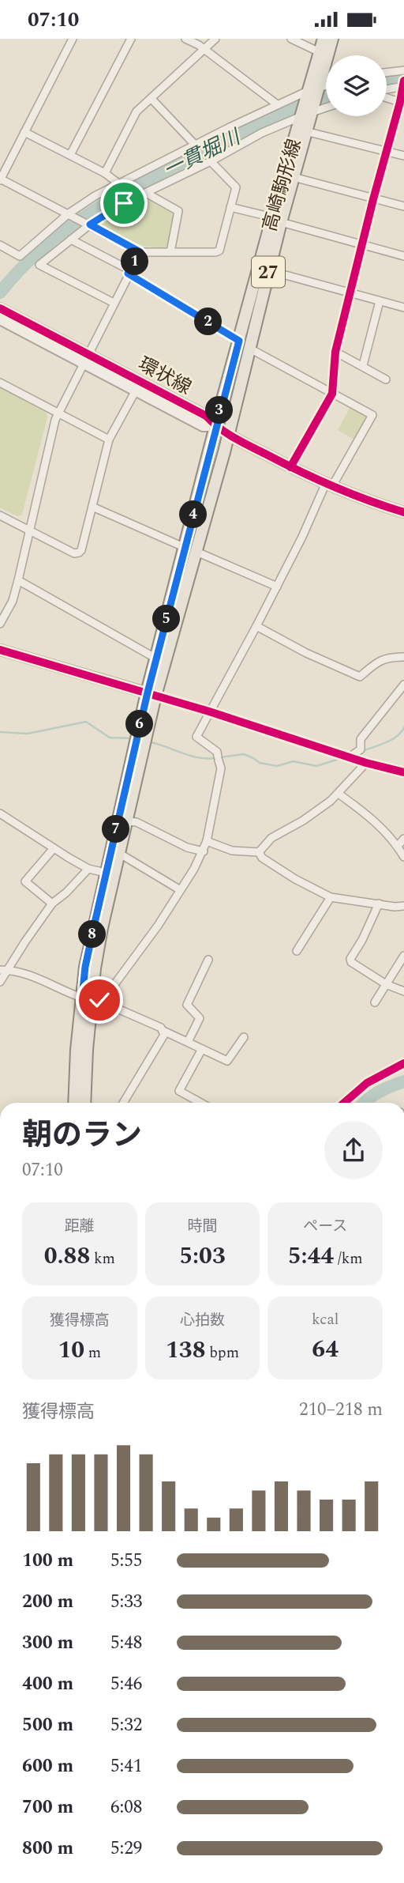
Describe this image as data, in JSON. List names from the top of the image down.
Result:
{
  "streets": {
    "main road": ["高崎駒形線", "27"],
    "street": ["環状線"]
  },
  "crossings": [
    ["高崎駒形線", "環状線"]
  ],
  "water": ["一貫堀川"],
  "page": {
    "status": "07:10",
    "pins": [
      "1",
      "2",
      "3",
      "4",
      "5",
      "6",
      "7",
      "8"
    ],
    "heading": ["朝のラン", "07:10"],
    "stats": [
      ["距離", "0.88 km"],
      ["時間", "5:03"],
      ["ペース", "5:44 /km"],
      ["獲得標高", "10 m"],
      ["心拍数", "138 bpm"],
      ["kcal", "64"]
    ],
    "chart": ["獲得標高", "210–218 m"],
    "list": [
      {
        "name": "100 m",
        "note": "5:55"
      },
      {
        "name": "200 m",
        "note": "5:33"
      },
      {
        "name": "300 m",
        "note": "5:48"
      },
      {
        "name": "400 m",
        "note": "5:46"
      },
      {
        "name": "500 m",
        "note": "5:32"
      },
      {
        "name": "600 m",
        "note": "5:41"
      },
      {
        "name": "700 m",
        "note": "6:08"
      },
      {
        "name": "800 m",
        "note": "5:29"
      }
    ]
  }
}
